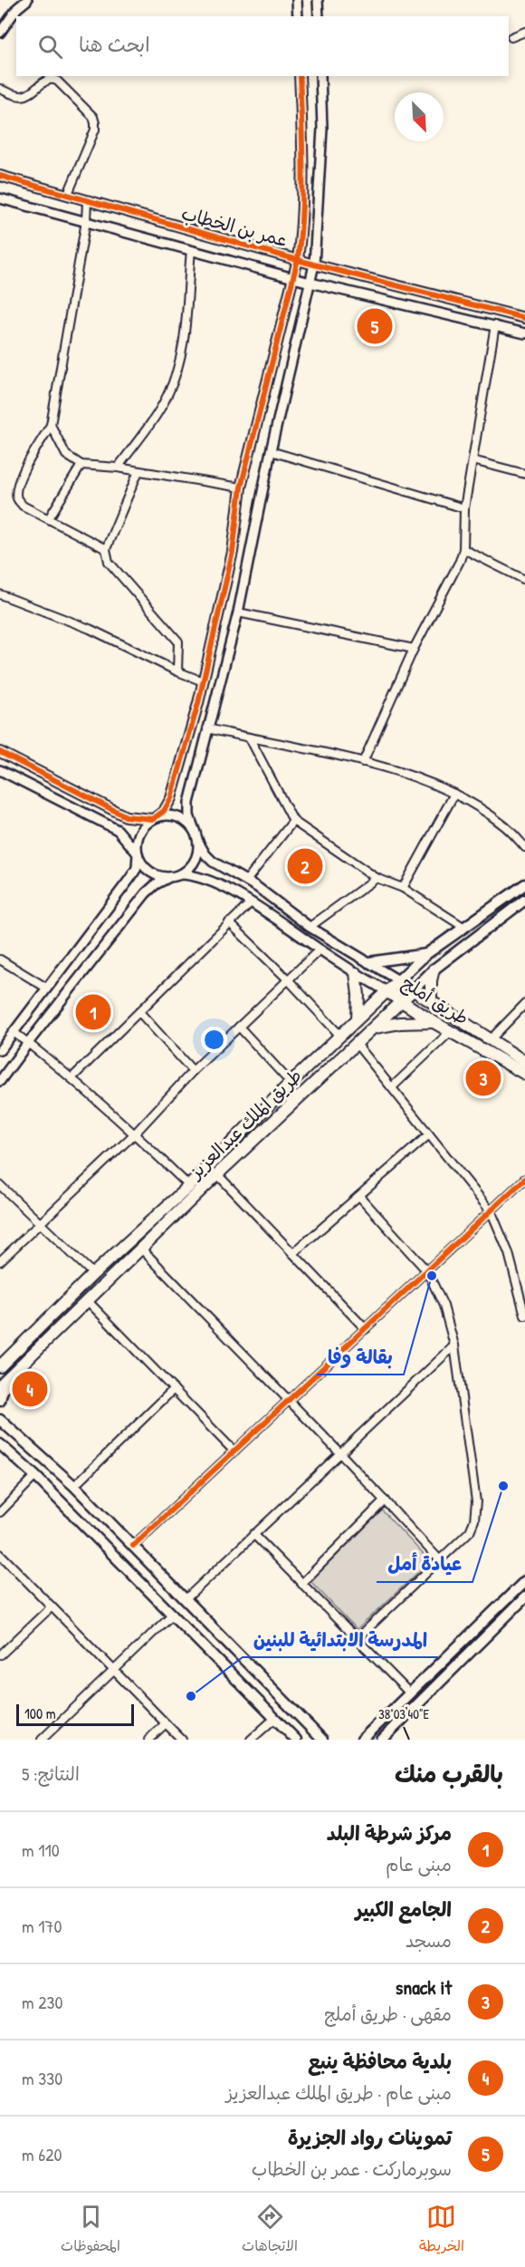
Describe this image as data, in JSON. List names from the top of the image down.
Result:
{
  "streets": {
    "highway": ["طريق أملج", "طريق الملك عبدالعزيز"],
    "street": ["عمر بن الخطاب"]
  },
  "crossings": [
    ["طريق أملج", "طريق الملك عبدالعزيز"]
  ],
  "places": ["بقالة وفا", "عيادة أمل", "المدرسة الابتدائية للبنين"],
  "scale_bar": "100 m",
  "north": "bottom right",
  "page": {
    "search": "ابحث هنا",
    "pins": [
      "5",
      "2",
      "1",
      "3",
      "4"
    ],
    "scale": "100 m",
    "heading": ["بالقرب منك", "النتائج: 5"],
    "list": [
      {
        "mark": "1",
        "name": "مركز شرطة البلد",
        "note": "مبنى عام",
        "value": "110 m"
      },
      {
        "mark": "2",
        "name": "الجامع الكبير",
        "note": "مسجد",
        "value": "170 m"
      },
      {
        "mark": "3",
        "name": "snack it",
        "note": "مقهى · طريق أملج",
        "value": "230 m"
      },
      {
        "mark": "4",
        "name": "بلدية محافظة ينبع",
        "note": "مبنى عام · طريق الملك عبدالعزيز",
        "value": "330 m"
      },
      {
        "mark": "5",
        "name": "تموينات رواد الجزيرة",
        "note": "سوبرماركت · عمر بن الخطاب",
        "value": "620 m"
      }
    ],
    "nav": ["الخريطة", "الاتجاهات", "المحفوظات"]
  },
  "coordinates": ["38°03'40\"E"]
}
